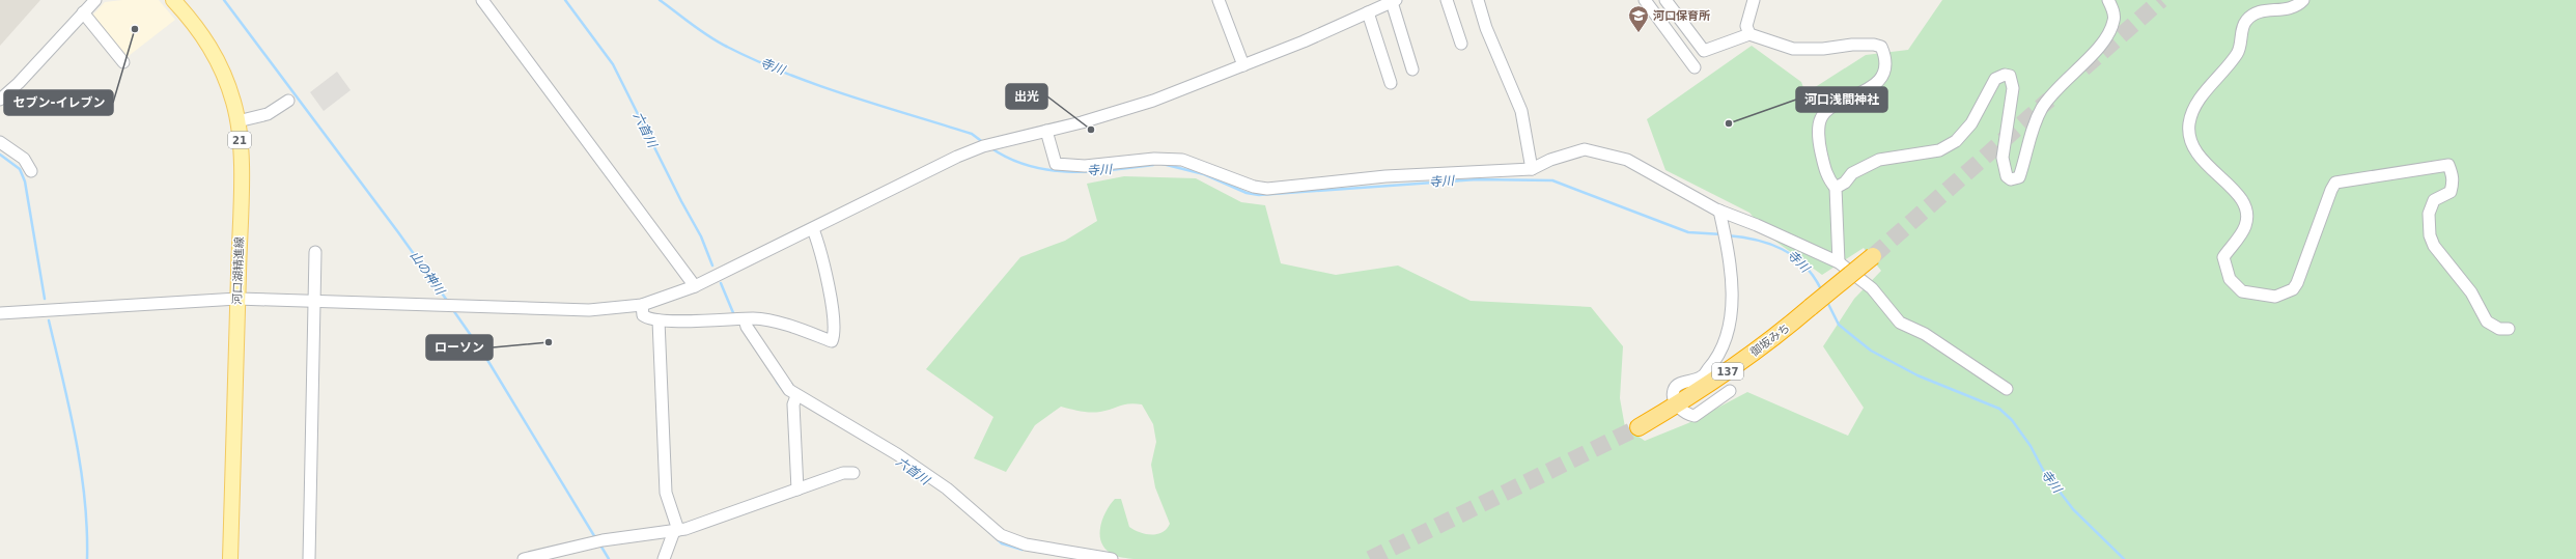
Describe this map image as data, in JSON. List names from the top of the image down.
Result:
{
  "streets": {
    "highway": ["御坂みち", "137"],
    "main road": ["21", "河口湖精進線"]
  },
  "water": ["寺川", "六首川", "山の神川"],
  "places": {
    "other": [
      "セブン-イレブン",
      "河口浅間神社",
      "出光",
      "ローソン"
    ],
    "school or university": ["河口保育所"]
  }
}
